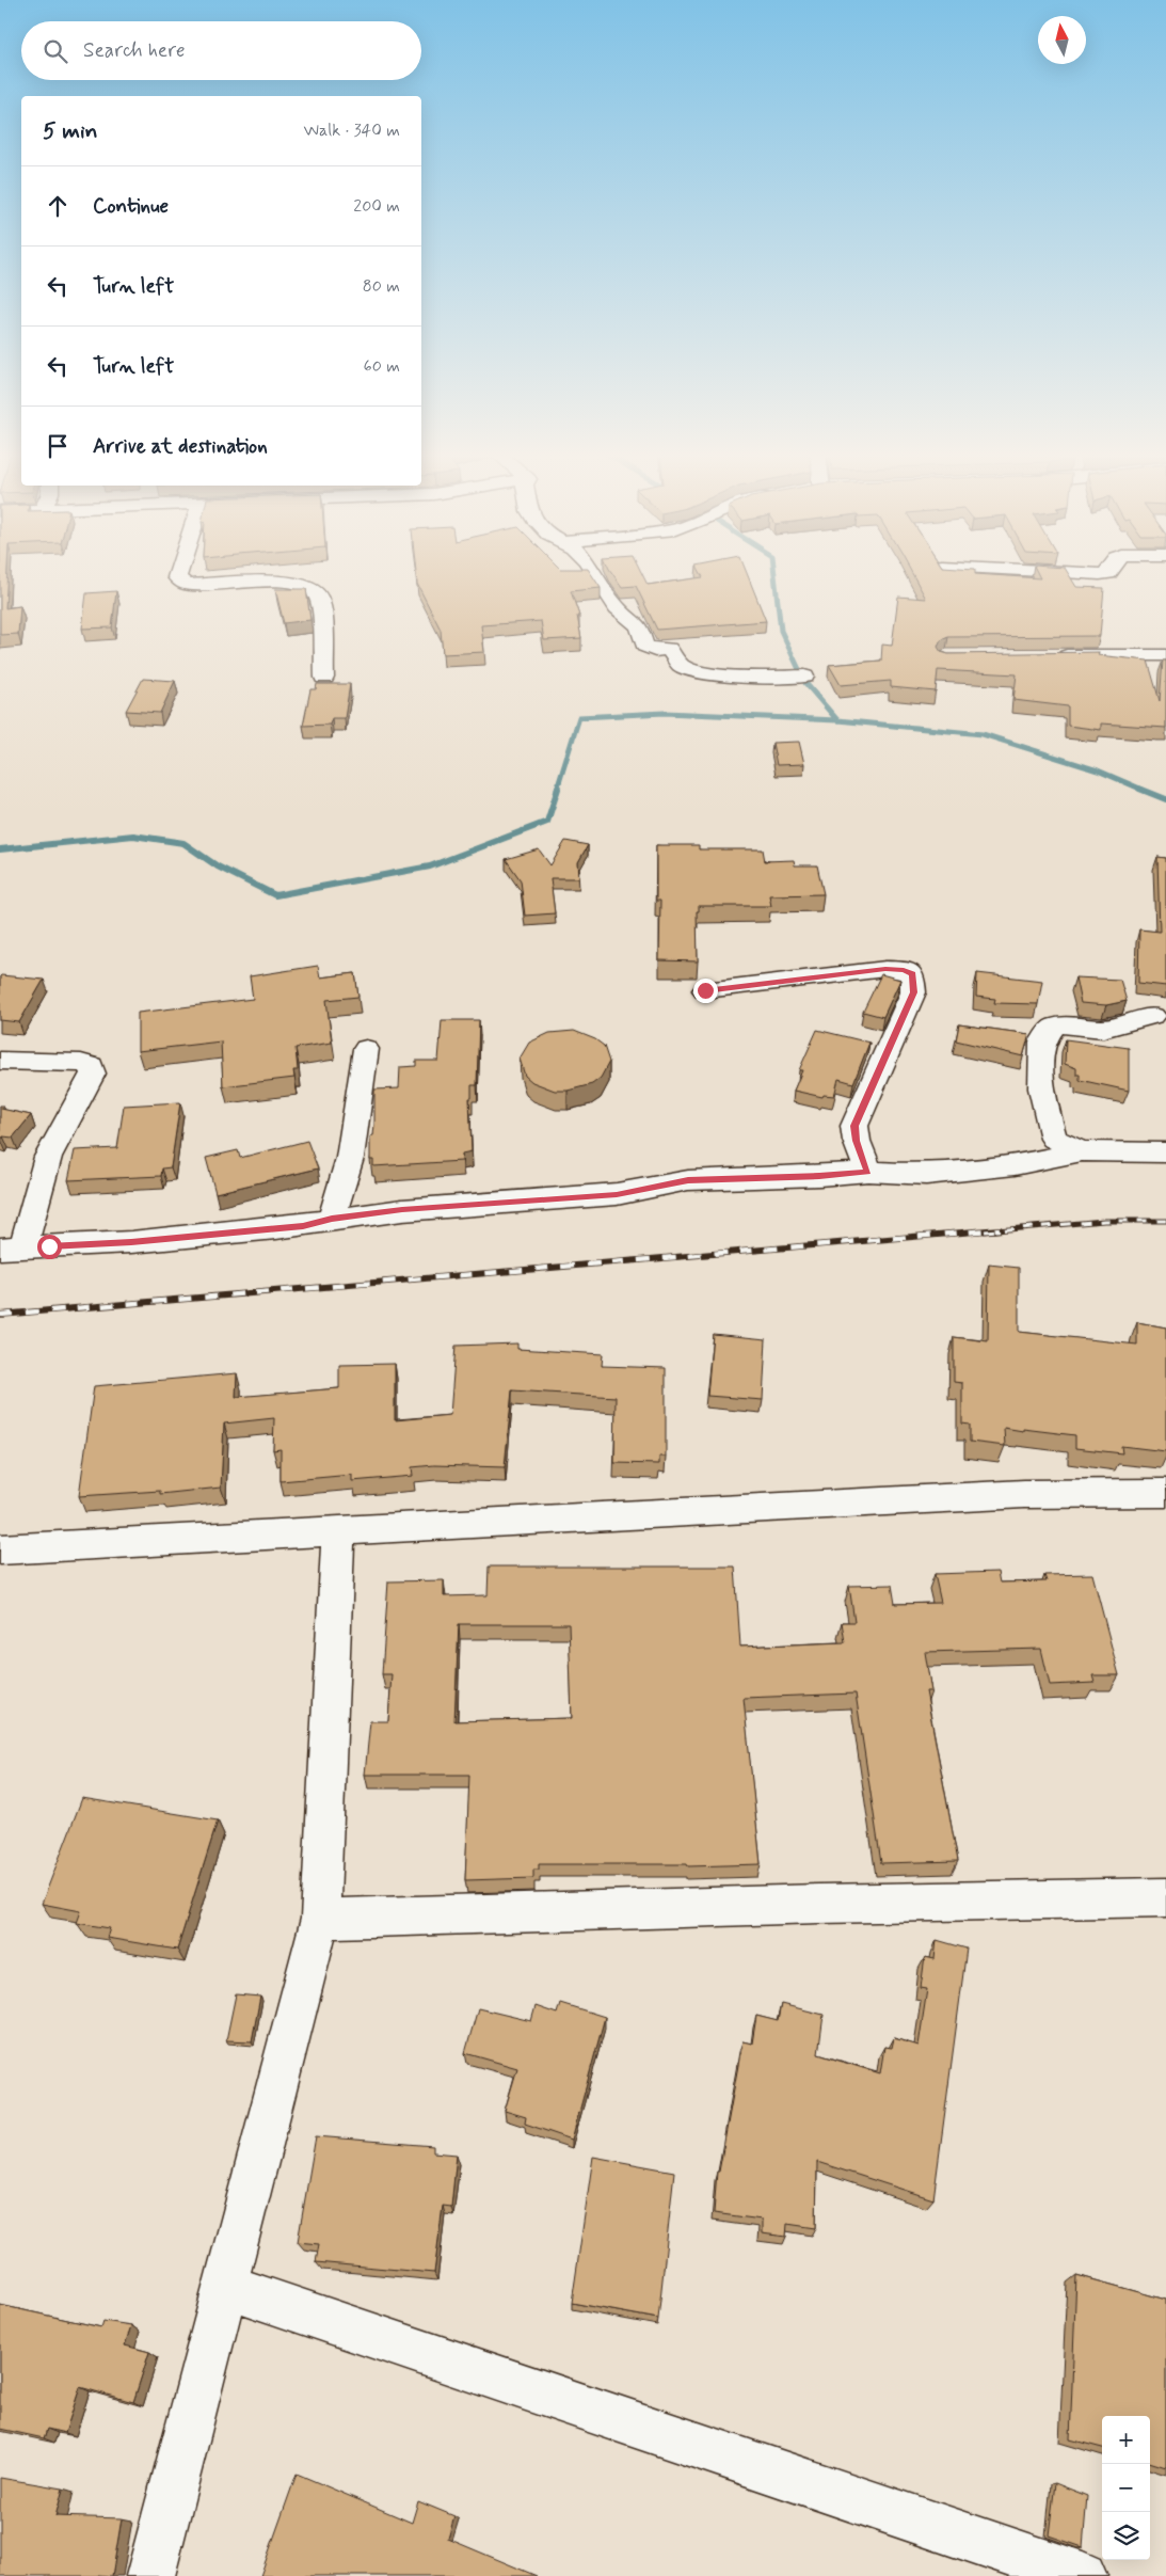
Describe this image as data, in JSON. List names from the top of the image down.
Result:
{
  "north": "top",
  "page": {
    "search": "Search here",
    "heading": ["5 min", "Walk · 340 m"],
    "list": [
      ["Continue", "200 m"],
      ["Turn left", "80 m"],
      ["Turn left", "60 m"],
      "Arrive at destination"
    ],
    "map_buttons": ["+", "−"]
  }
}
